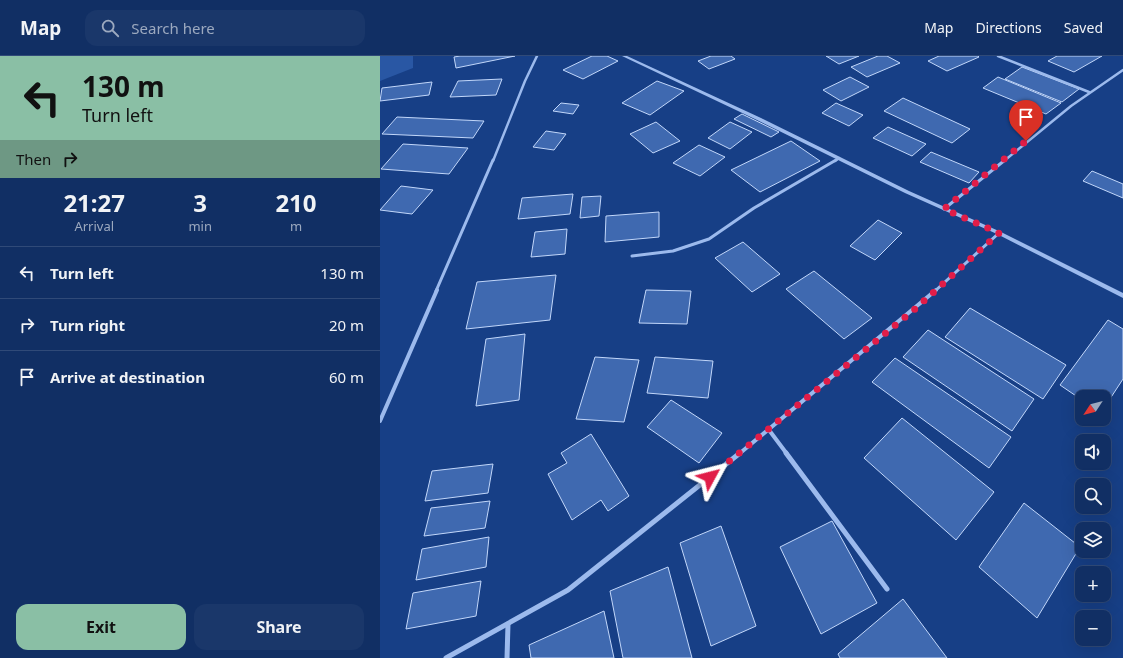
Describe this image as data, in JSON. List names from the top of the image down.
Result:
{
  "north": "bottom left",
  "page": {
    "header": "Map",
    "search": "Search here",
    "nav": ["Map", "Directions", "Saved"],
    "turn": ["130 m", "Turn left"],
    "then": "Then",
    "eta": [
      "21:27",
      "Arrival",
      "3",
      "min",
      "210",
      "m"
    ],
    "list": [
      {
        "name": "Turn left",
        "value": "130 m"
      },
      {
        "name": "Turn right",
        "value": "20 m"
      },
      {
        "name": "Arrive at destination",
        "value": "60 m"
      }
    ],
    "map_buttons": ["+", "−"],
    "buttons": ["Exit", "Share"]
  }
}
